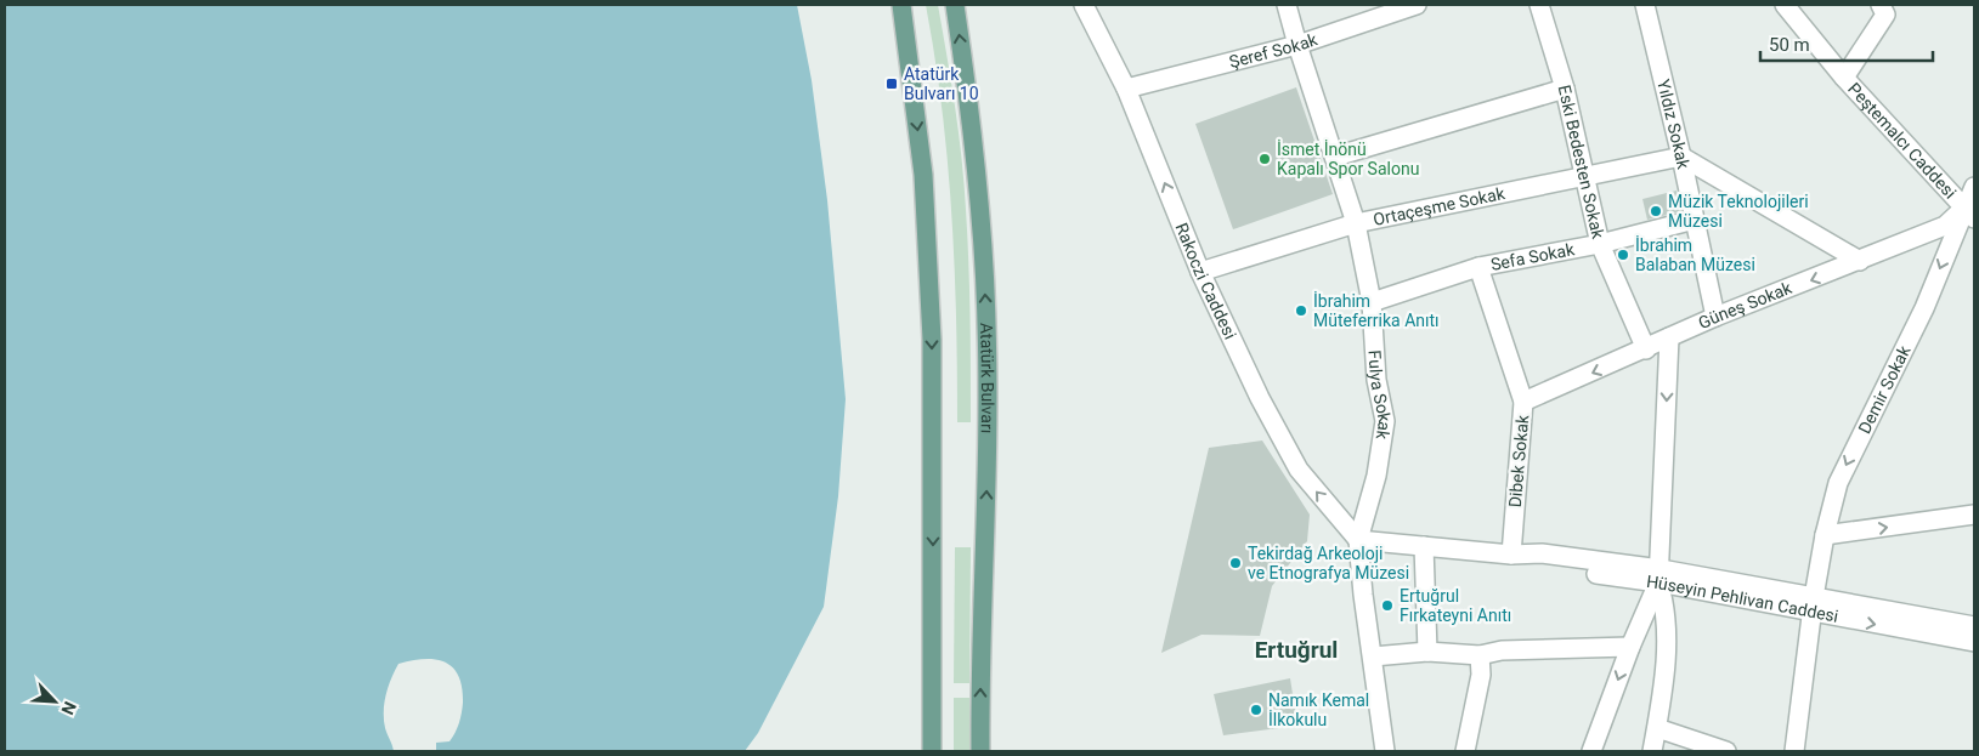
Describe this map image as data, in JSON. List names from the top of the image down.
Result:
{
  "streets": {
    "main road": ["Atatürk Bulvarı"],
    "street": [
      "Şeref Sokak",
      "Yıldız Sokak",
      "Peştemalcı Caddesi",
      "Eski Bedesten Sokak",
      "Ortaçeşme Sokak",
      "Sefa Sokak",
      "Rakoczi Caddesi",
      "Güneş Sokak",
      "Demir Sokak",
      "Fulya Sokak",
      "Dibek Sokak",
      "Hüseyin Pehlivan Caddesi"
    ]
  },
  "crossings": [
    ["Şeref Sokak", "Rakoczi Caddesi"],
    ["Şeref Sokak", "Fulya Sokak"],
    ["Yıldız Sokak", "Ortaçeşme Sokak"],
    ["Yıldız Sokak", "Sefa Sokak"],
    ["Yıldız Sokak", "Güneş Sokak"],
    ["Peştemalcı Caddesi", "Güneş Sokak"],
    ["Peştemalcı Caddesi", "Demir Sokak"],
    ["Eski Bedesten Sokak", "Ortaçeşme Sokak"],
    ["Eski Bedesten Sokak", "Sefa Sokak"],
    ["Eski Bedesten Sokak", "Güneş Sokak"],
    ["Ortaçeşme Sokak", "Rakoczi Caddesi"],
    ["Ortaçeşme Sokak", "Fulya Sokak"],
    ["Sefa Sokak", "Fulya Sokak"],
    ["Sefa Sokak", "Dibek Sokak"],
    ["Rakoczi Caddesi", "Fulya Sokak"],
    ["Rakoczi Caddesi", "Hüseyin Pehlivan Caddesi"],
    ["Güneş Sokak", "Demir Sokak"],
    ["Güneş Sokak", "Dibek Sokak"],
    ["Demir Sokak", "Hüseyin Pehlivan Caddesi"],
    ["Fulya Sokak", "Hüseyin Pehlivan Caddesi"],
    ["Dibek Sokak", "Hüseyin Pehlivan Caddesi"]
  ],
  "one_way": ["Rakoczi Caddesi", "Güneş Sokak", "Demir Sokak"],
  "districts": ["Ertuğrul"],
  "places": {
    "transit": ["Atatürk Bulvarı 10"],
    "other": [
      "İsmet İnönü Kapalı Spor Salonu",
      "Müzik Teknolojileri Müzesi",
      "İbrahim Balaban Müzesi",
      "İbrahim Müteferrika Anıtı",
      "Tekirdağ Arkeoloji ve Etnografya Müzesi",
      "Ertuğrul Fırkateyni Anıtı",
      "Namık Kemal İlkokulu"
    ]
  },
  "scale_bar": "50 m",
  "north": "bottom right"
}
